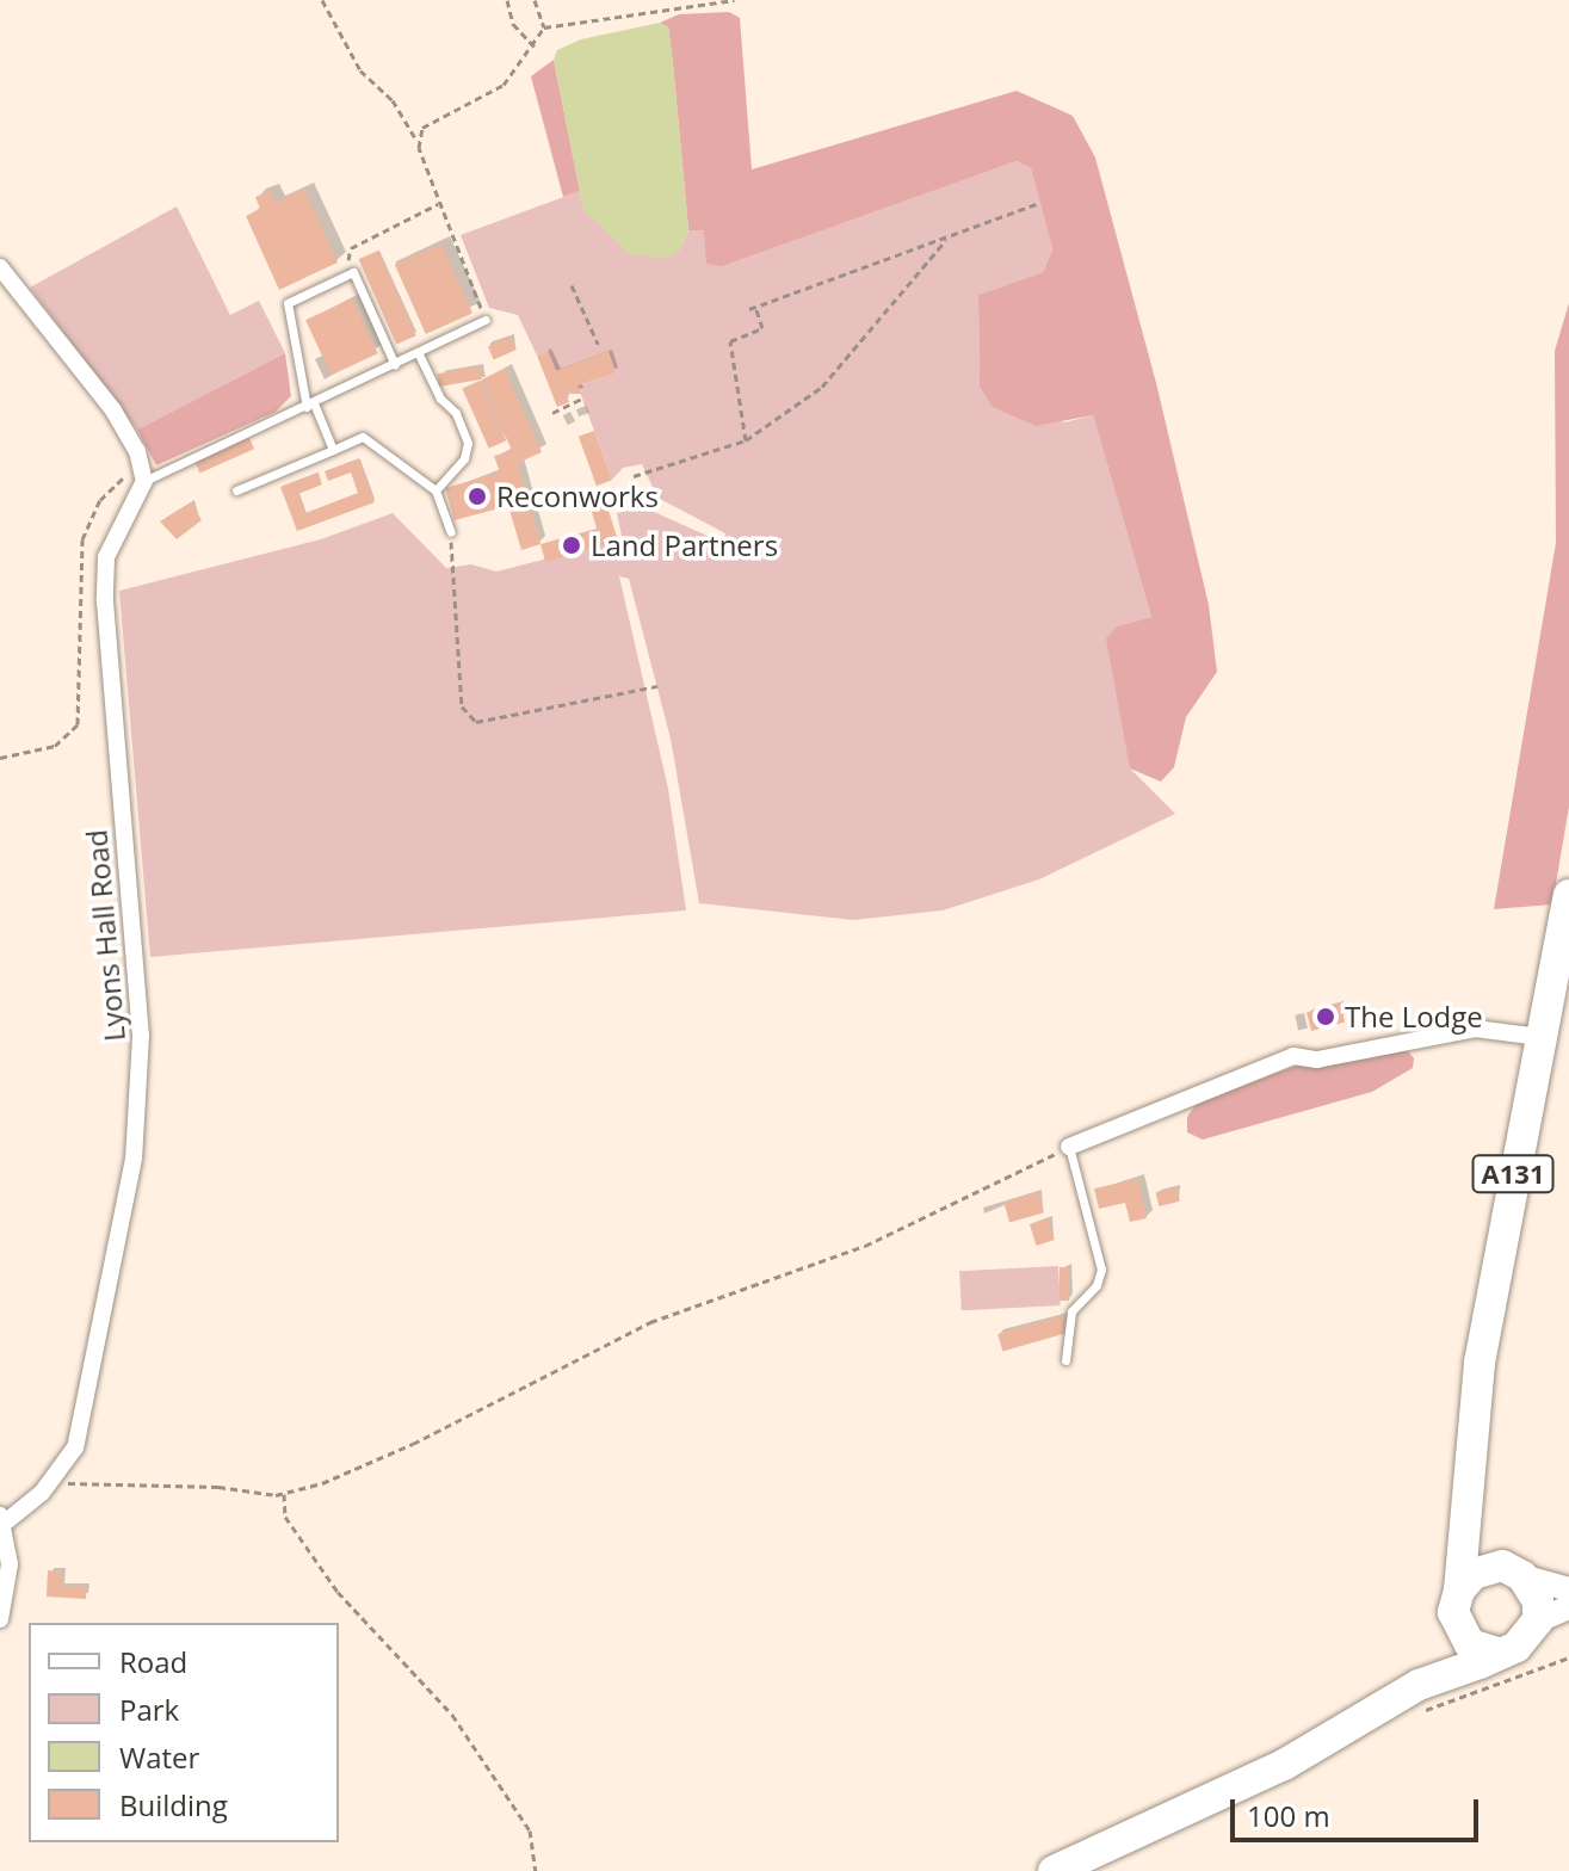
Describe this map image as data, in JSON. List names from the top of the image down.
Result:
{
  "streets": {
    "highway": ["A131"],
    "street": ["Lyons Hall Road"]
  },
  "places": ["Reconworks", "Land Partners", "The Lodge"],
  "legend": [
    "Road",
    "Park",
    "Water",
    "Building"
  ],
  "scale_bar": "100 m"
}
